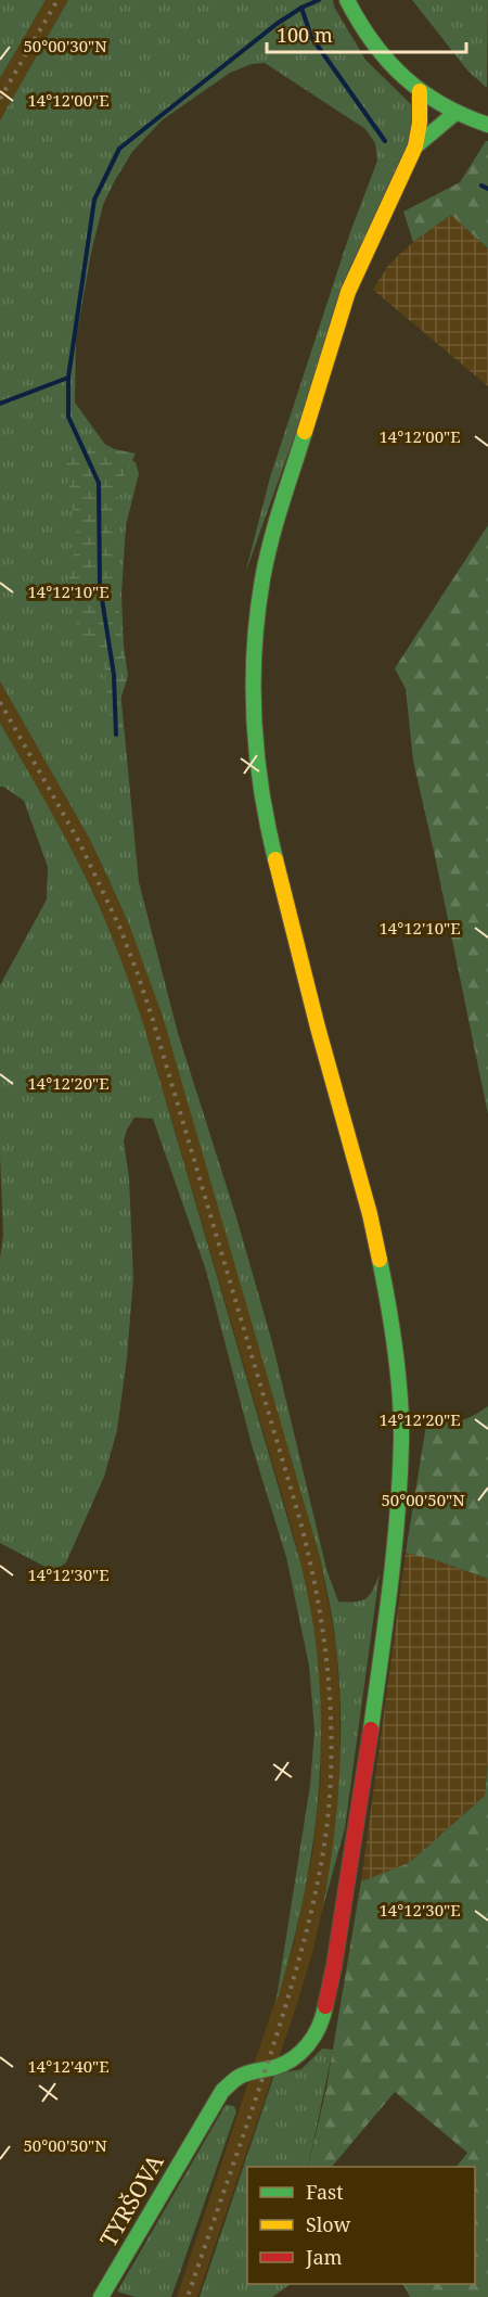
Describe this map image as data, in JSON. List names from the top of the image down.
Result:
{
  "streets": {
    "street": ["TYRŠOVA"]
  },
  "legend": ["Fast", "Slow", "Jam"],
  "scale_bar": "100 m",
  "coordinates": [
    "50°00'30\"N",
    "14°12'00\"E",
    "14°12'10\"E",
    "14°12'20\"E",
    "50°00'50\"N",
    "14°12'30\"E",
    "14°12'40\"E"
  ]
}
